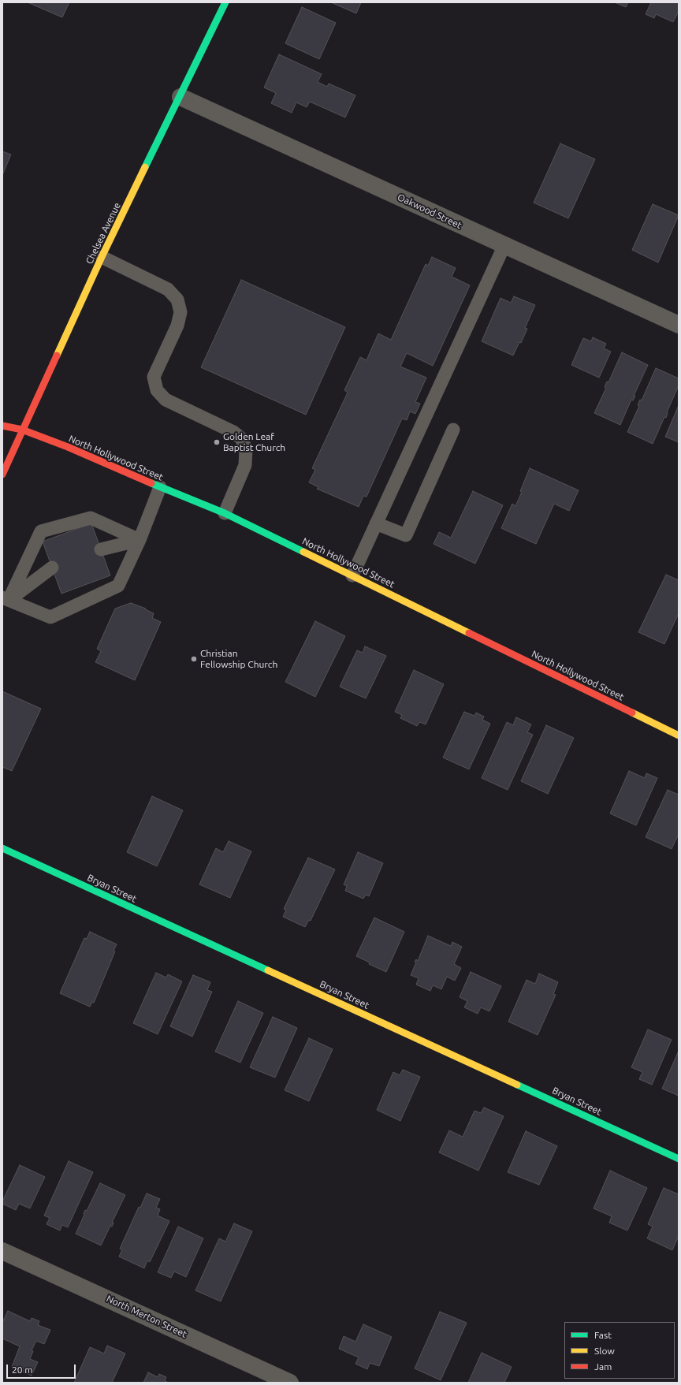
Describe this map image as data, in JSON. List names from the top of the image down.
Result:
{
  "streets": {
    "main road": ["Chelsea Avenue", "North Hollywood Street", "Bryan Street"],
    "street": ["Oakwood Street", "North Merton Street"]
  },
  "crossings": [
    ["Oakwood Street", "Chelsea Avenue"],
    ["Chelsea Avenue", "North Hollywood Street"]
  ],
  "places": ["Golden Leaf Baptist Church", "Christian Fellowship Church"],
  "legend": ["Fast", "Slow", "Jam"],
  "scale_bar": "20 m"
}
